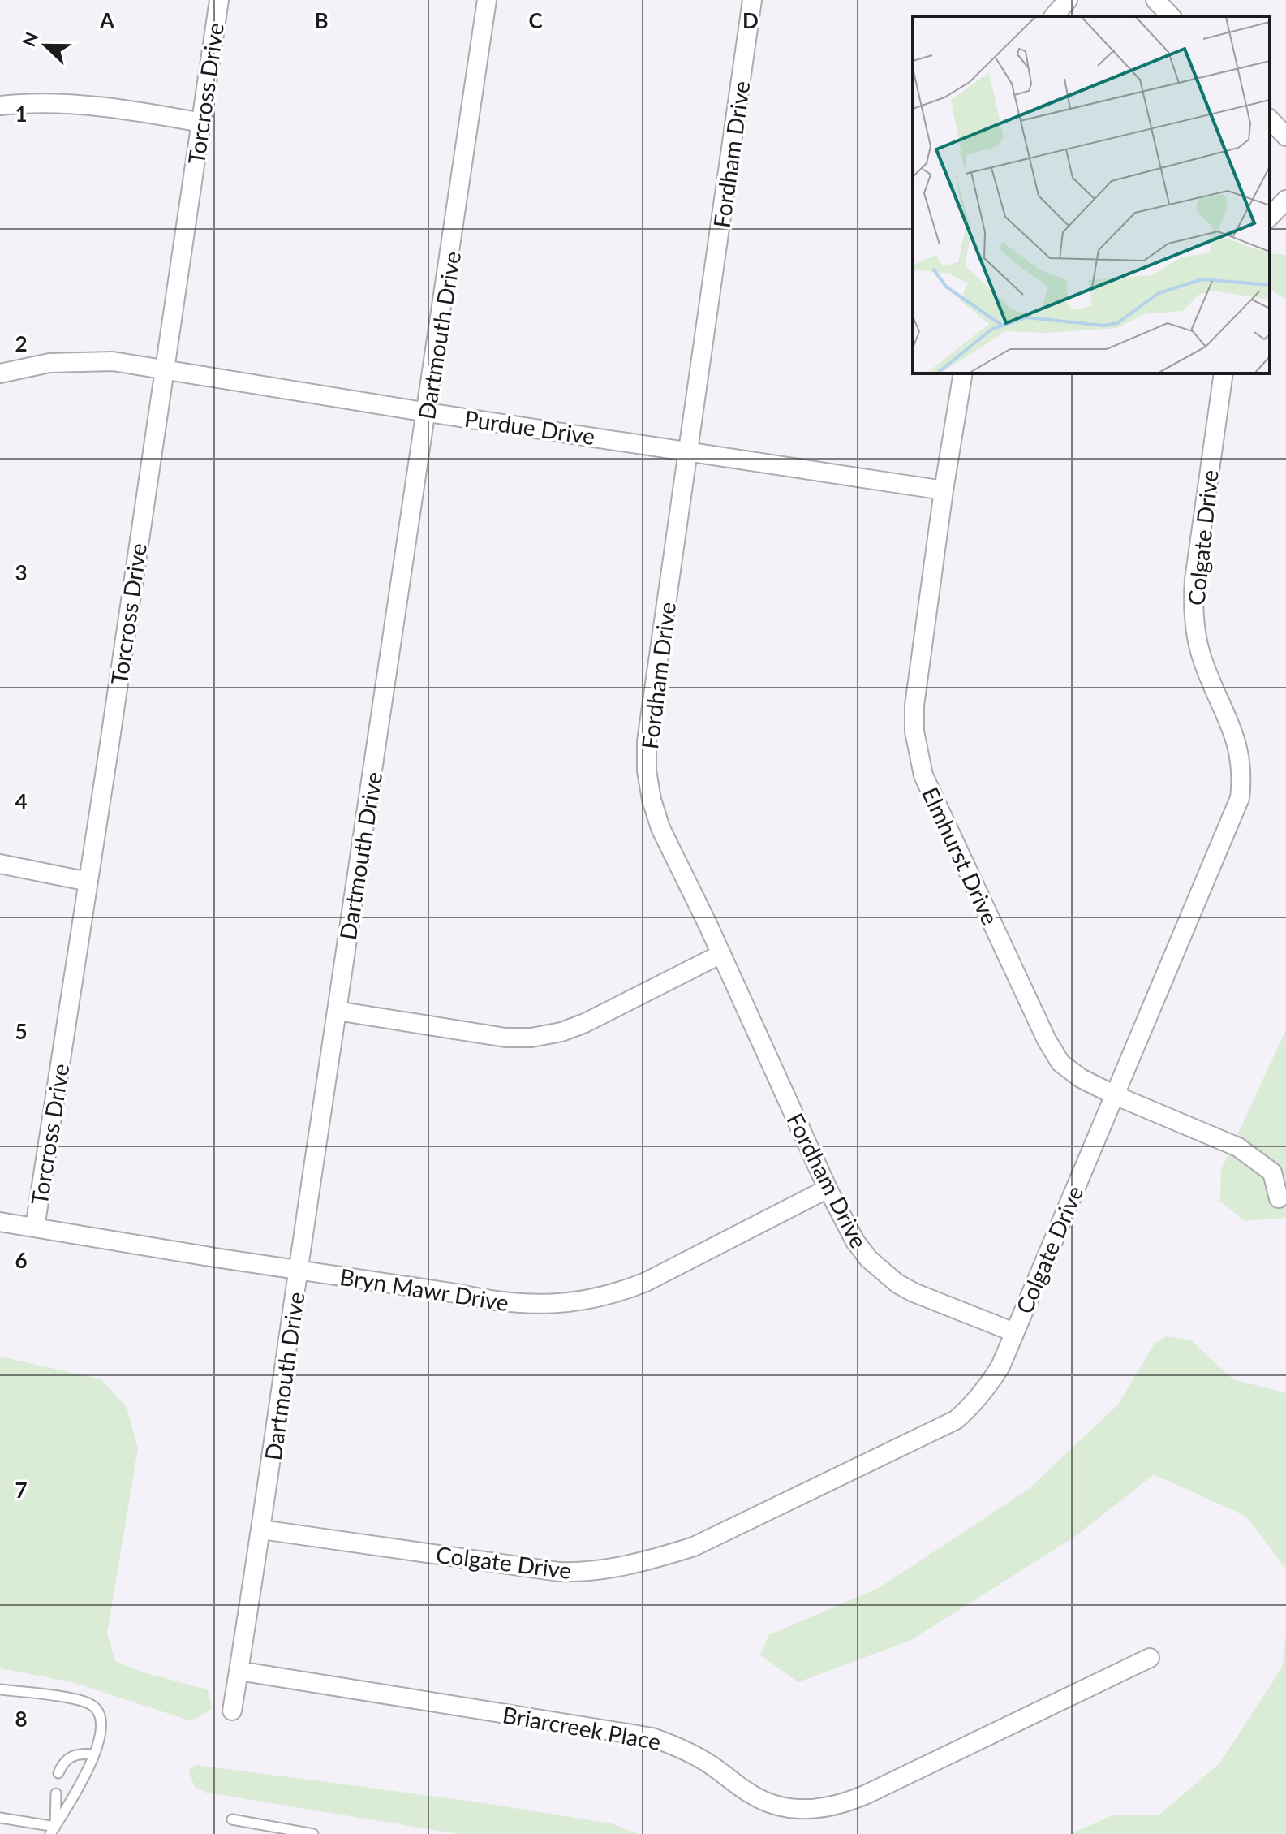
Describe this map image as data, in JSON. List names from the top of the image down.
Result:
{
  "streets": {
    "street": [
      "Torcross Drive",
      "Fordham Drive",
      "Dartmouth Drive",
      "Purdue Drive",
      "Colgate Drive",
      "Elmhurst Drive",
      "Bryn Mawr Drive",
      "Briarcreek Place"
    ]
  },
  "crossings": [
    ["Torcross Drive", "Purdue Drive"],
    ["Torcross Drive", "Bryn Mawr Drive"],
    ["Fordham Drive", "Purdue Drive"],
    ["Fordham Drive", "Colgate Drive"],
    ["Fordham Drive", "Bryn Mawr Drive"],
    ["Dartmouth Drive", "Purdue Drive"],
    ["Dartmouth Drive", "Colgate Drive"],
    ["Dartmouth Drive", "Bryn Mawr Drive"],
    ["Dartmouth Drive", "Briarcreek Place"],
    ["Purdue Drive", "Elmhurst Drive"],
    ["Colgate Drive", "Elmhurst Drive"]
  ],
  "north": "left",
  "grid": {
    "columns": [
      "A",
      "B",
      "C",
      "D"
    ],
    "rows": [
      "1",
      "2",
      "3",
      "4",
      "5",
      "6",
      "7",
      "8"
    ]
  }
}
